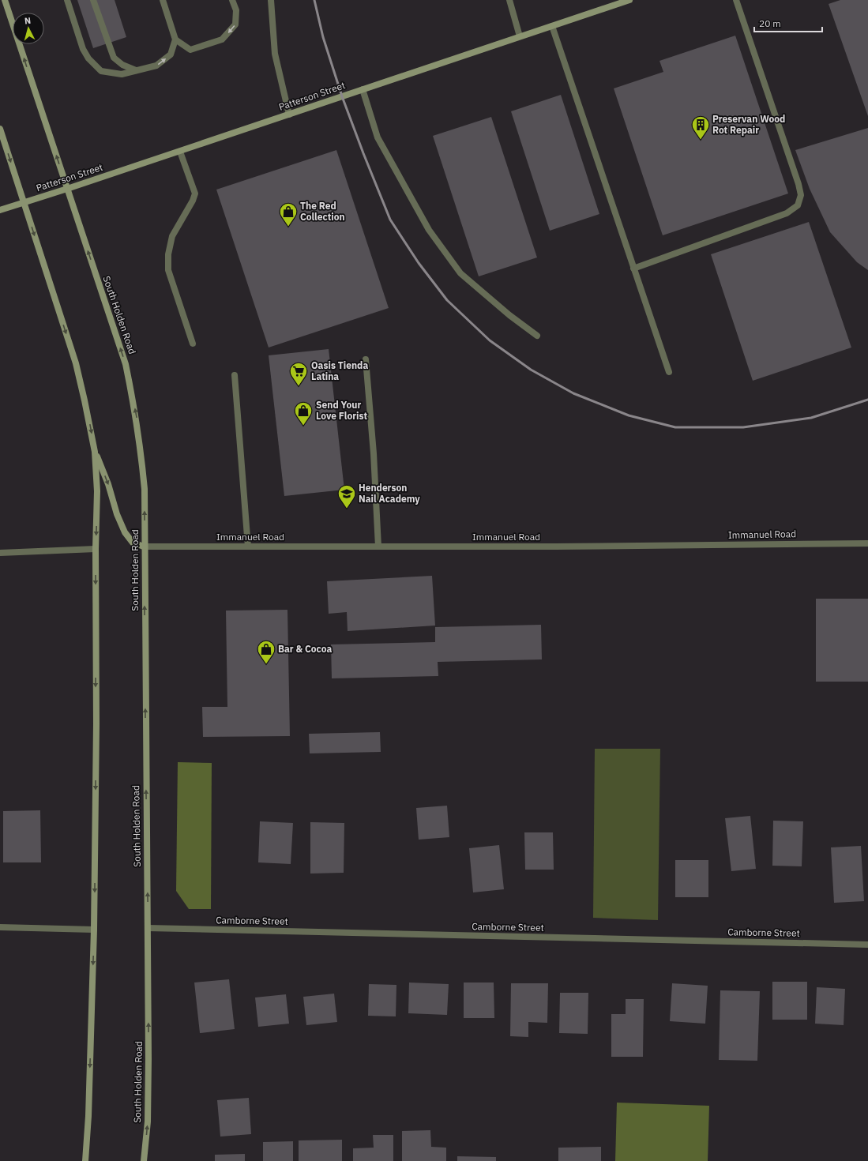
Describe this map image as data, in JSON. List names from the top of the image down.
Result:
{
  "streets": {
    "main road": ["Patterson Street", "South Holden Road"],
    "street": ["Immanuel Road", "Camborne Street"]
  },
  "crossings": [
    ["Patterson Street", "South Holden Road"],
    ["South Holden Road", "Immanuel Road"],
    ["South Holden Road", "Camborne Street"]
  ],
  "places": {
    "building": ["Preservan Wood Rot Repair"],
    "shop": ["The Red Collection", "Send Your Love Florist", "Bar & Cocoa"],
    "supermarket": ["Oasis Tienda Latina"],
    "school or university": ["Henderson Nail Academy"]
  },
  "scale_bar": "20 m",
  "north": "top"
}
